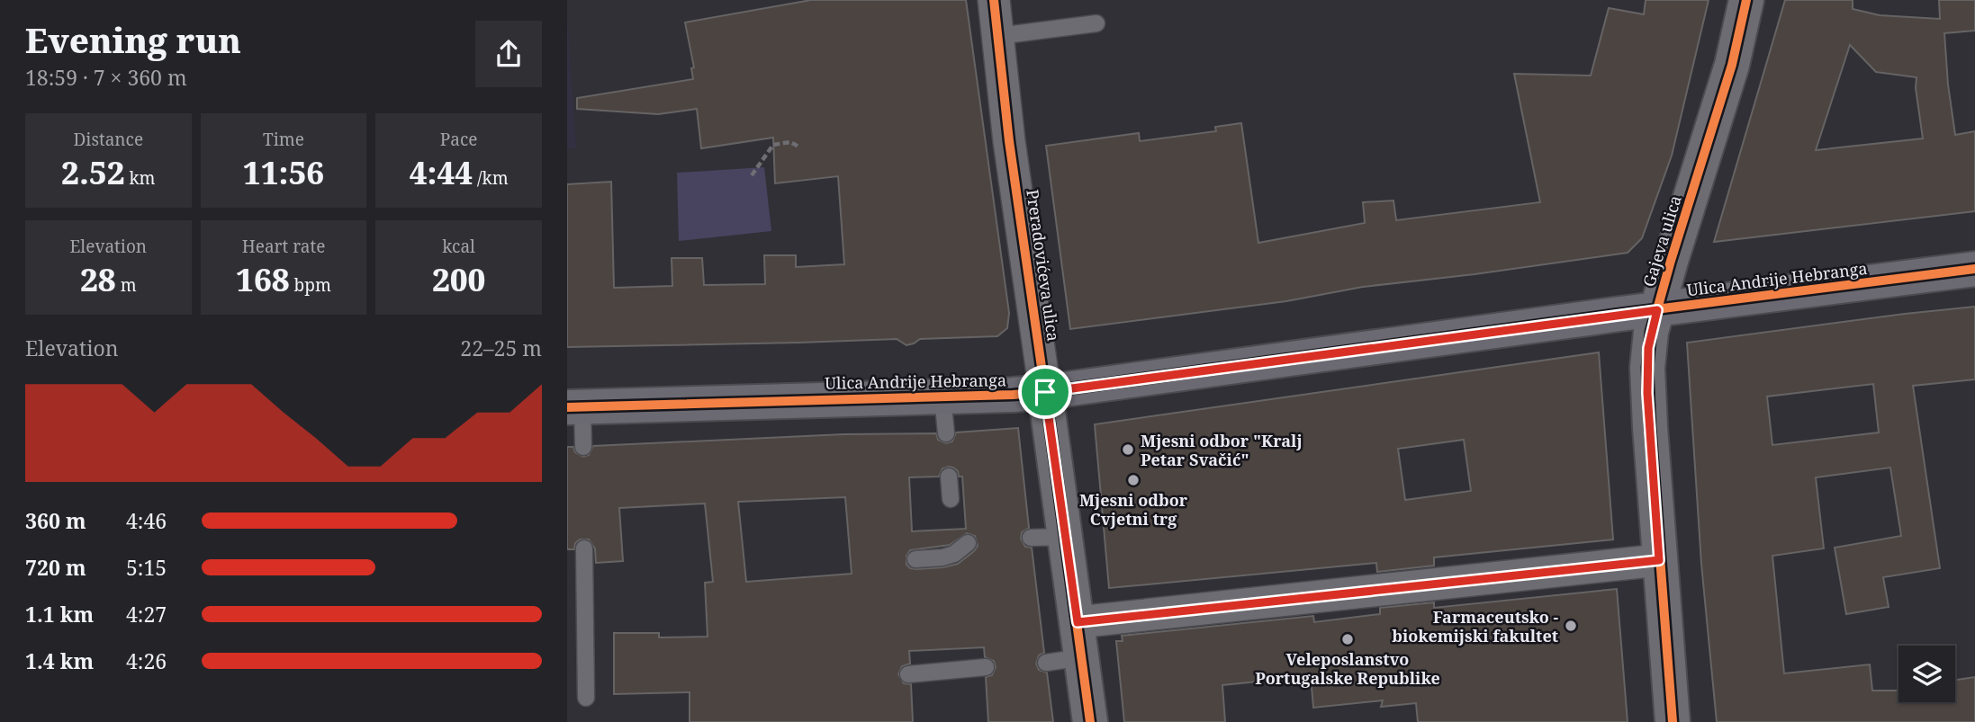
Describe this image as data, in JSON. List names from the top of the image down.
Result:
{
  "streets": {
    "main road": ["Ulica Andrije Hebranga"],
    "street": ["Gajeva ulica", "Preradovićeva ulica"]
  },
  "crossings": [
    ["Gajeva ulica", "Ulica Andrije Hebranga"],
    ["Preradovićeva ulica", "Ulica Andrije Hebranga"]
  ],
  "places": [
    "Mjesni odbor \"Kralj Petar Svačić\"",
    "Mjesni odbor Cvjetni trg",
    "Farmaceutsko - biokemijski fakultet",
    "Veleposlanstvo Portugalske Republike"
  ],
  "page": {
    "heading": ["Evening run", "18:59 · 7 × 360 m"],
    "stats": [
      ["Distance", "2.52 km"],
      ["Time", "11:56"],
      ["Pace", "4:44 /km"],
      ["Elevation", "28 m"],
      ["Heart rate", "168 bpm"],
      ["kcal", "200"]
    ],
    "chart": ["Elevation", "22–25 m"],
    "list": [
      {
        "name": "360 m",
        "note": "4:46"
      },
      {
        "name": "720 m",
        "note": "5:15"
      },
      {
        "name": "1.1 km",
        "note": "4:27"
      },
      {
        "name": "1.4 km",
        "note": "4:26"
      }
    ]
  }
}
